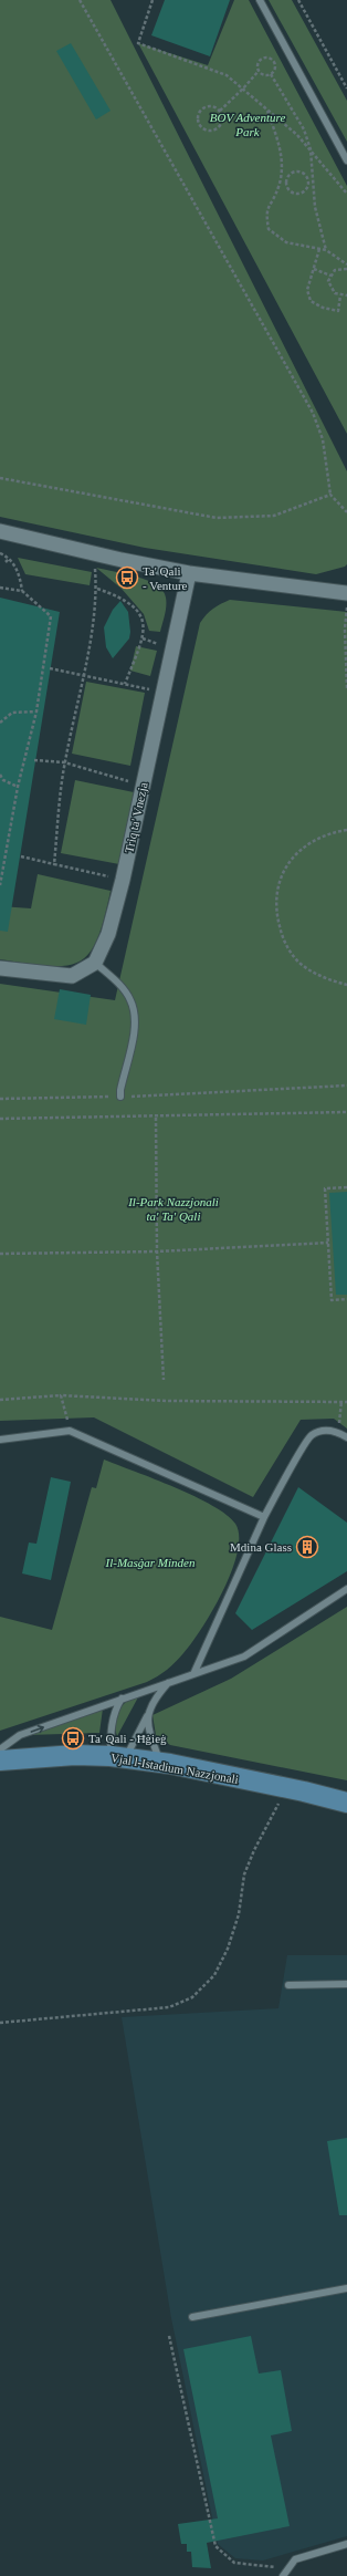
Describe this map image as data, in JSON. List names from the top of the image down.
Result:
{
  "streets": {
    "main road": ["Vjal l-Istadium Nazzjonali"],
    "street": ["Triq ta' Vnezja"]
  },
  "parks": ["BOV Adventure Park", "Il-Park Nazzjonali ta' Ta' Qali", "Il-Masġar Minden"],
  "places": {
    "bus stop": ["Ta' Qali - Venture", "Ta' Qali - Ħġieġ"],
    "building": ["Mdina Glass"]
  }
}
